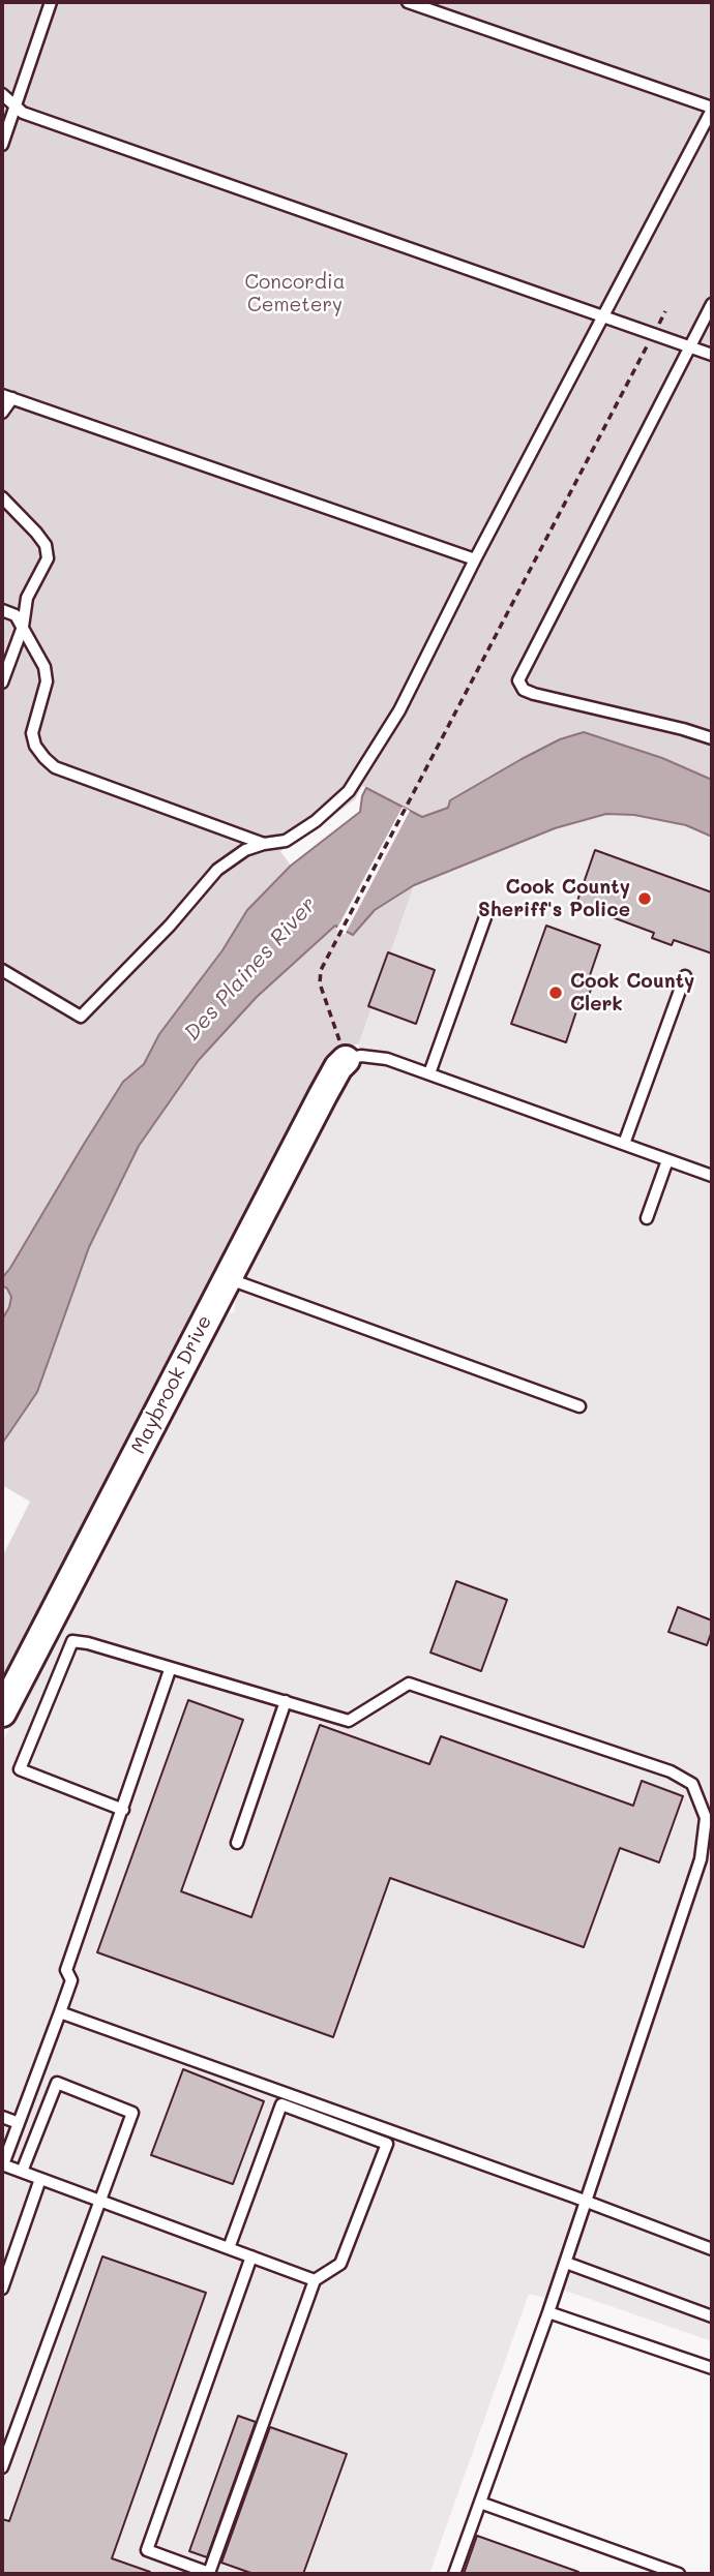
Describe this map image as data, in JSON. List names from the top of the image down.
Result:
{
  "streets": {
    "street": ["Maybrook Drive"]
  },
  "water": ["Des Plaines River"],
  "parks": ["Concordia Cemetery"],
  "places": ["Cook County Sheriff's Police", "Cook County Clerk"]
}
